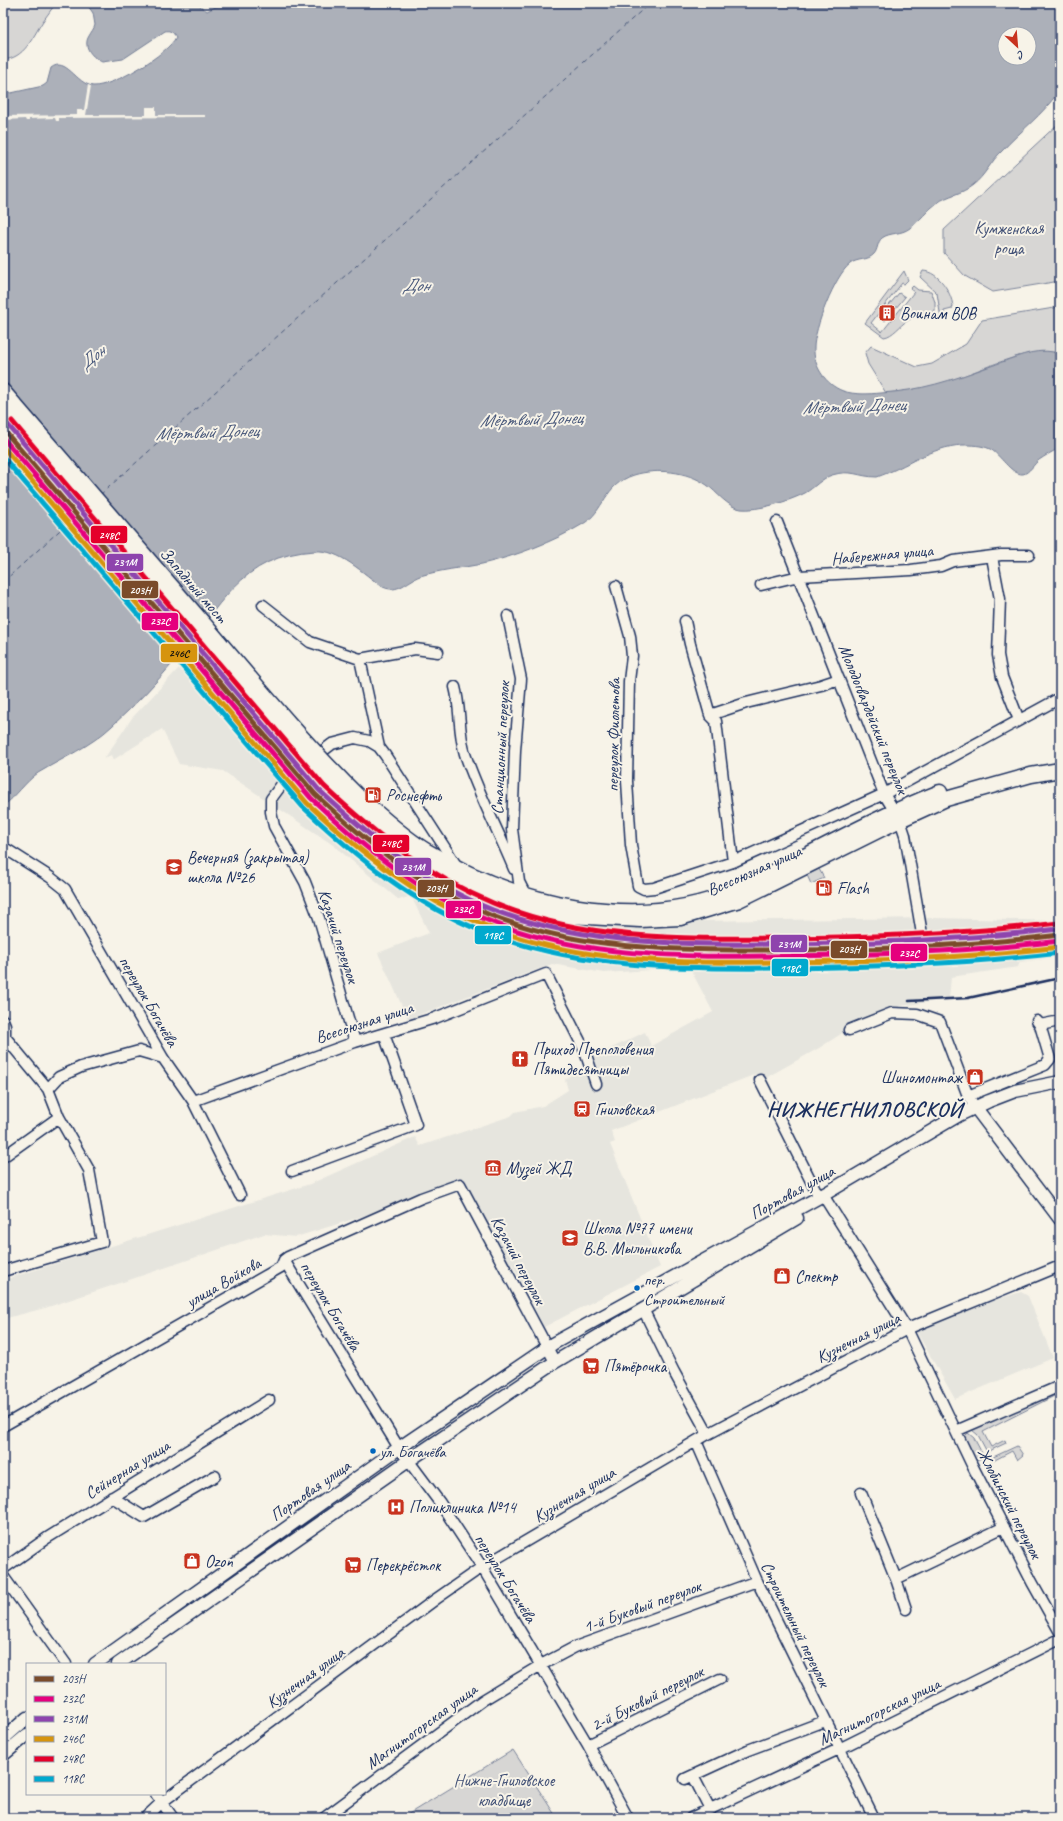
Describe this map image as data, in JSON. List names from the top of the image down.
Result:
{
  "streets": {
    "highway": ["Западный мост", "Всесоюзная улица"],
    "main road": ["Портовая улица"],
    "street": [
      "Набережная улица",
      "Молодогвардейский переулок",
      "переулок Фиолетова",
      "Станционный переулок",
      "Казачий переулок",
      "переулок Богачёва",
      "улица Войкова",
      "Кузнечная улица",
      "Сейнерная улица",
      "Жлобинский переулок",
      "1-й Буковый переулок",
      "Строительный переулок",
      "2-й Буковый переулок",
      "Магнитогорская улица"
    ]
  },
  "crossings": [
    ["Набережная улица", "Молодогвардейский переулок"],
    ["Западный мост", "Всесоюзная улица"],
    ["Молодогвардейский переулок", "Всесоюзная улица"],
    ["Станционный переулок", "Всесоюзная улица"],
    ["Всесоюзная улица", "Казачий переулок"],
    ["Всесоюзная улица", "переулок Богачёва"],
    ["Казачий переулок", "Портовая улица"],
    ["Казачий переулок", "улица Войкова"],
    ["переулок Богачёва", "Портовая улица"],
    ["переулок Богачёва", "улица Войкова"],
    ["переулок Богачёва", "Кузнечная улица"],
    ["переулок Богачёва", "1-й Буковый переулок"],
    ["переулок Богачёва", "2-й Буковый переулок"],
    ["переулок Богачёва", "Магнитогорская улица"],
    ["Портовая улица", "Жлобинский переулок"],
    ["Кузнечная улица", "Жлобинский переулок"],
    ["Кузнечная улица", "Строительный переулок"],
    ["1-й Буковый переулок", "Строительный переулок"],
    ["1-й Буковый переулок", "Магнитогорская улица"],
    ["Строительный переулок", "Магнитогорская улица"]
  ],
  "districts": ["НИЖНЕГНИЛОВСКОЙ"],
  "water": ["Дон", "Мёртвый Донец"],
  "parks": ["Кумженская роща", "Нижне-Гниловское кладбище"],
  "places": {
    "building": ["Воинам ВОВ"],
    "fuel station": ["Роснефть", "Flash"],
    "school or university": ["Вечерняя (закрытая) школа №26", "Школа №77 имени В.В. Мыльникова"],
    "church": ["Приход Преполовения Пятидесятницы"],
    "shop": ["Шиномонтаж", "Спектр", "Ozon"],
    "station": ["Гниловская"],
    "museum": ["Музей ЖД"],
    "other": ["пер. Строительный", "ул. Богачёва"],
    "supermarket": ["Пятёрочка", "Перекрёсток"],
    "hospital": ["Поликлиника №14"]
  },
  "lines": [
    "transit line 248С",
    "transit line 231М",
    "transit line 203Н",
    "transit line 232C",
    "transit line 246С",
    "transit line 118С"
  ],
  "legend": [
    "203Н",
    "232C",
    "231М",
    "246С",
    "248С",
    "118С"
  ],
  "north": "bottom right"
}
